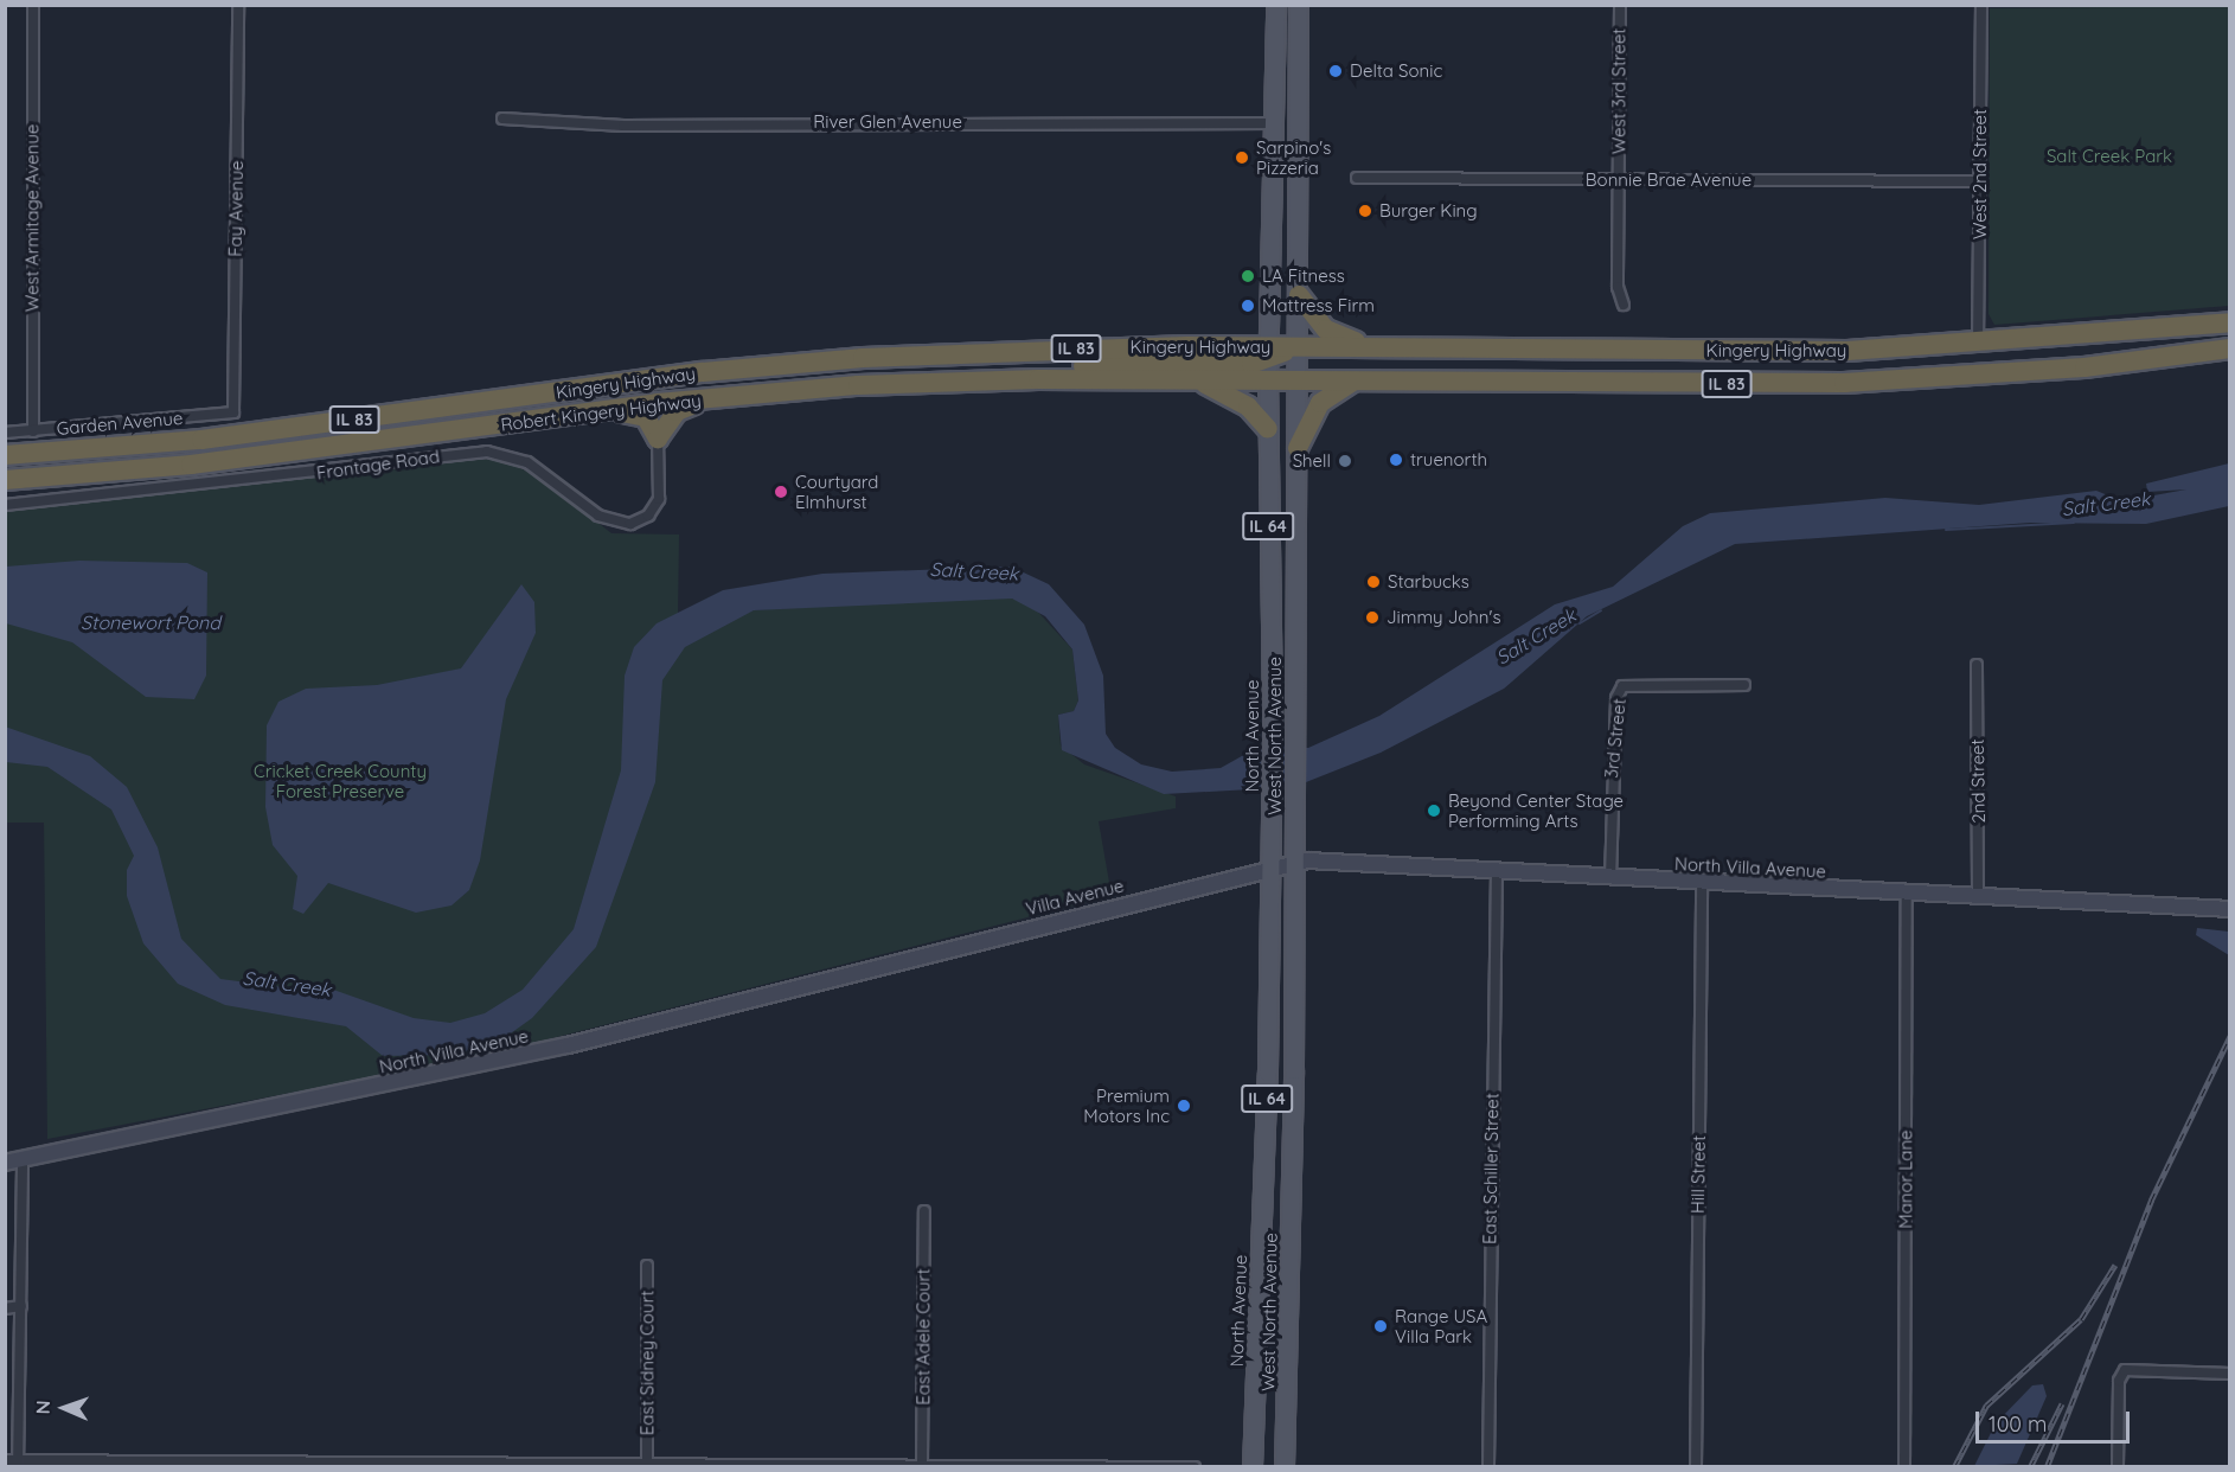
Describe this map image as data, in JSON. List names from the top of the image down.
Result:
{
  "streets": {
    "highway": ["Kingery Highway", "IL 83", "Robert Kingery Highway"],
    "main road": [
      "IL 64",
      "North Avenue",
      "West North Avenue",
      "North Villa Avenue",
      "Villa Avenue"
    ],
    "street": [
      "West 3rd Street",
      "River Glen Avenue",
      "West 2nd Street",
      "Bonnie Brae Avenue",
      "Fay Avenue",
      "West Armitage Avenue",
      "Garden Avenue",
      "Frontage Road",
      "3rd Street",
      "2nd Street",
      "East Schiller Street",
      "Hill Street",
      "Manor Lane",
      "East Adele Court",
      "East Sidney Court"
    ]
  },
  "crossings": [
    ["West 3rd Street", "Bonnie Brae Avenue"],
    ["River Glen Avenue", "North Avenue"],
    ["West 2nd Street", "Bonnie Brae Avenue"],
    ["West 2nd Street", "Kingery Highway"],
    ["Fay Avenue", "Garden Avenue"],
    ["West Armitage Avenue", "Garden Avenue"],
    ["Kingery Highway", "Robert Kingery Highway"],
    ["Kingery Highway", "North Avenue"],
    ["Kingery Highway", "West North Avenue"],
    ["North Avenue", "North Villa Avenue"],
    ["North Avenue", "Villa Avenue"],
    ["West North Avenue", "North Villa Avenue"],
    ["3rd Street", "North Villa Avenue"],
    ["2nd Street", "North Villa Avenue"],
    ["North Villa Avenue", "Villa Avenue"],
    ["North Villa Avenue", "East Schiller Street"],
    ["North Villa Avenue", "Hill Street"],
    ["North Villa Avenue", "Manor Lane"]
  ],
  "water": ["Salt Creek", "Stonewort Pond"],
  "parks": ["Salt Creek Park", "Cricket Creek County Forest Preserve"],
  "places": [
    "Delta Sonic",
    "Sarpino's Pizzeria",
    "Burger King",
    "LA Fitness",
    "Mattress Firm",
    "truenorth",
    "Shell",
    "Courtyard Elmhurst",
    "Starbucks",
    "Jimmy John's",
    "Beyond Center Stage Performing Arts",
    "Premium Motors Inc",
    "Range USA Villa Park"
  ],
  "scale_bar": "100 m",
  "north": "left"
}
